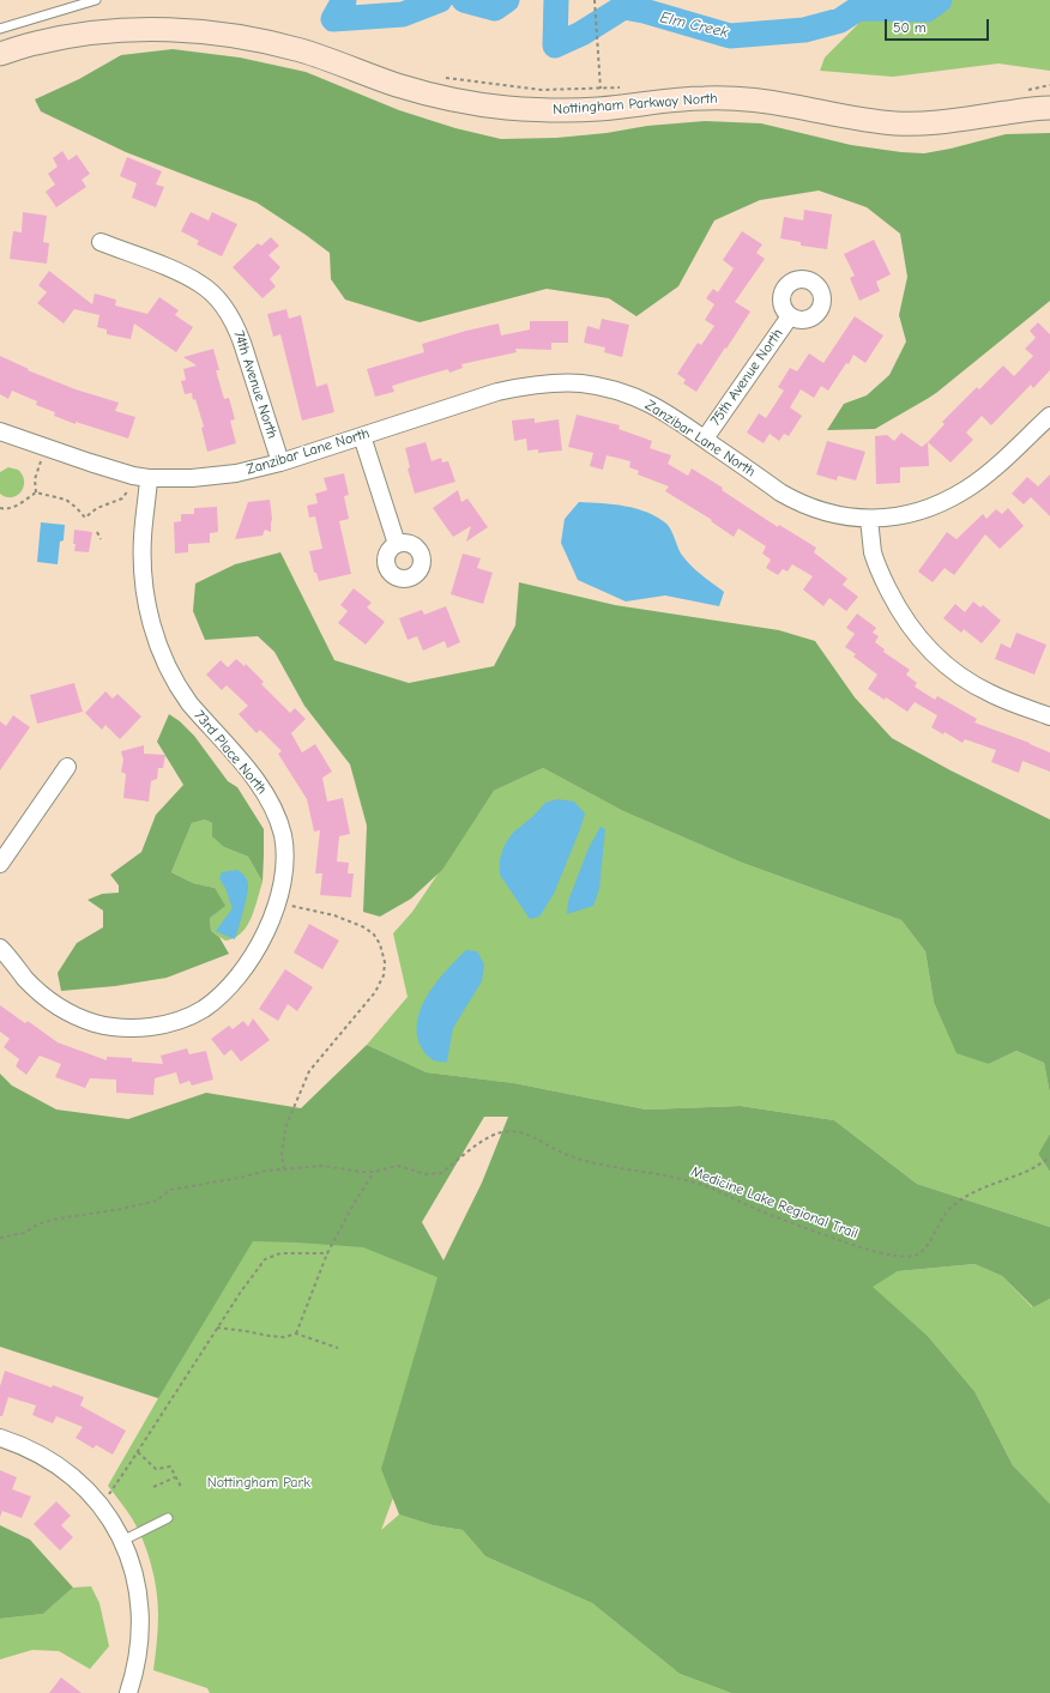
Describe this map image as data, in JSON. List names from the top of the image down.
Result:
{
  "streets": {
    "street": [
      "Nottingham Parkway North",
      "75th Avenue North",
      "74th Avenue North",
      "Zanzibar Lane North",
      "73rd Place North"
    ],
    "path": ["Medicine Lake Regional Trail"]
  },
  "crossings": [
    ["75th Avenue North", "Zanzibar Lane North"],
    ["74th Avenue North", "Zanzibar Lane North"],
    ["Zanzibar Lane North", "73rd Place North"]
  ],
  "water": ["Elm Creek"],
  "parks": ["Nottingham Park"],
  "scale_bar": "50 m"
}
